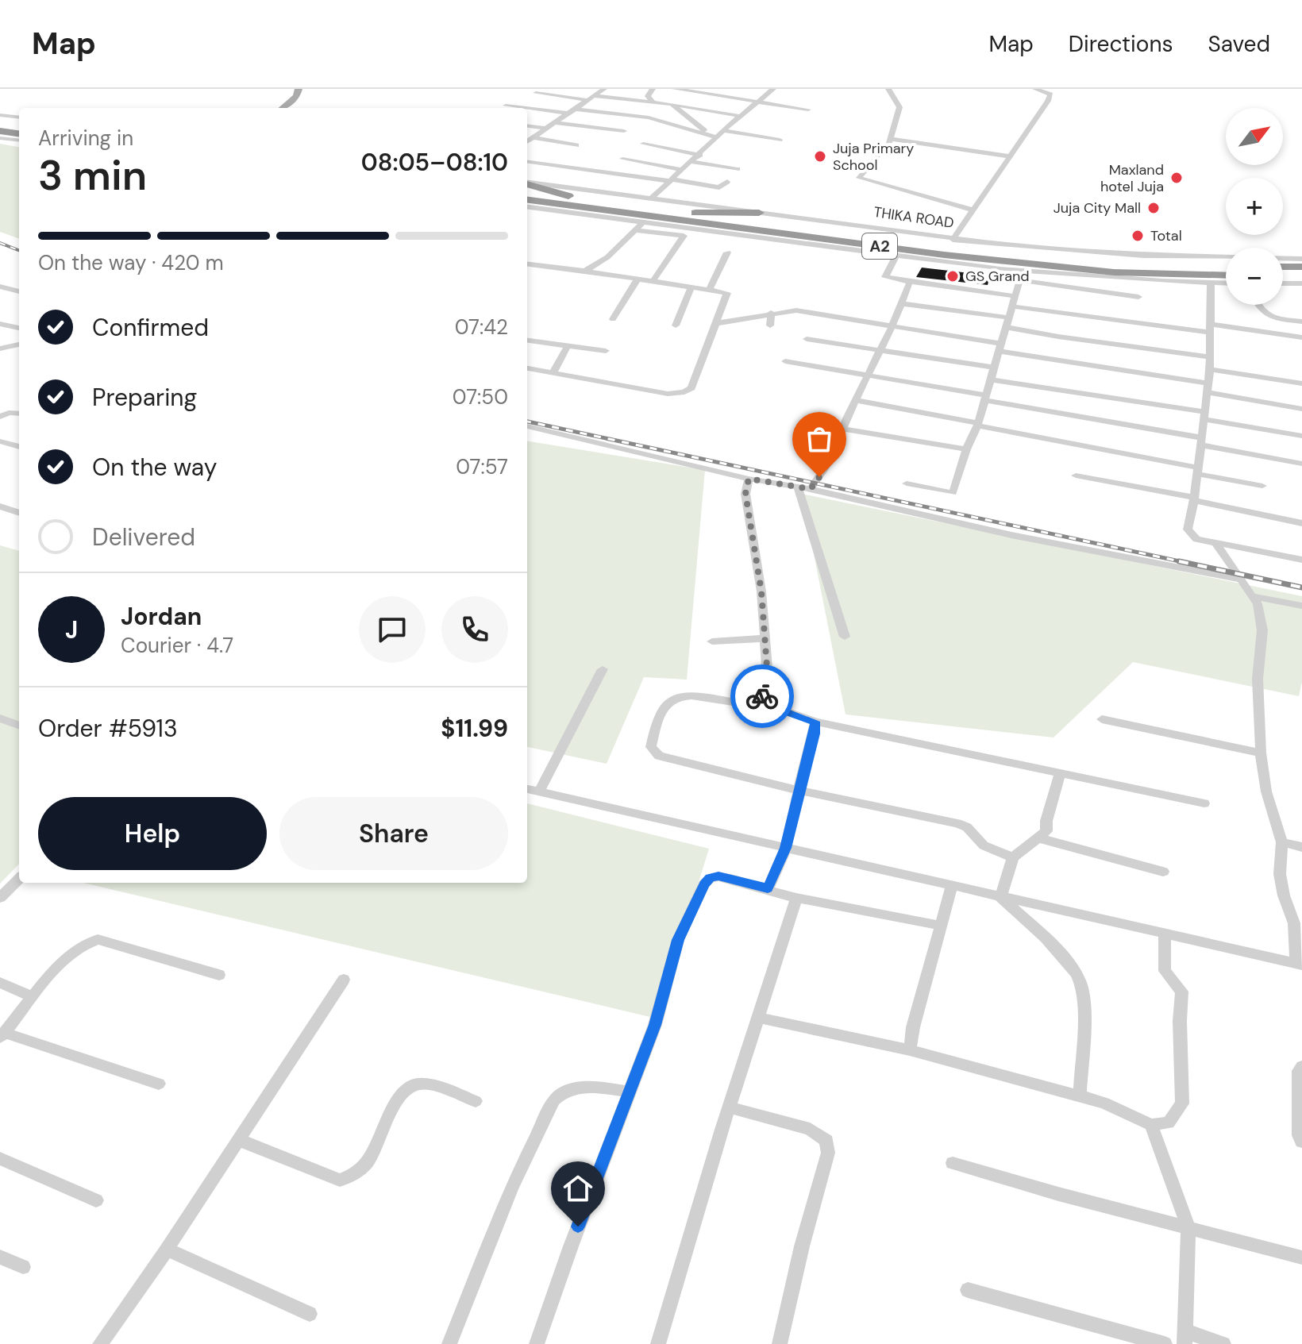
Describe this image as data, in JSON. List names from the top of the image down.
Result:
{
  "streets": {
    "highway": ["THIKA ROAD", "A2"]
  },
  "places": [
    "Juja Primary School",
    "Maxland hotel Juja",
    "Juja City Mall",
    "Total",
    "GS Grand"
  ],
  "north": "top right",
  "page": {
    "header": "Map",
    "nav": ["Map", "Directions", "Saved"],
    "map_buttons": ["+", "−"],
    "heading": ["3 min", "Arriving in", "08:05–08:10"],
    "panel": [
      "Jordan",
      "Courier · 4.7",
      "Order #5913",
      "$11.99"
    ],
    "bar": "On the way · 420 m",
    "list": [
      ["Confirmed", "07:42"],
      ["Preparing", "07:50"],
      ["On the way", "07:57"],
      "Delivered"
    ],
    "round": "J",
    "buttons": ["Help", "Share"]
  }
}
